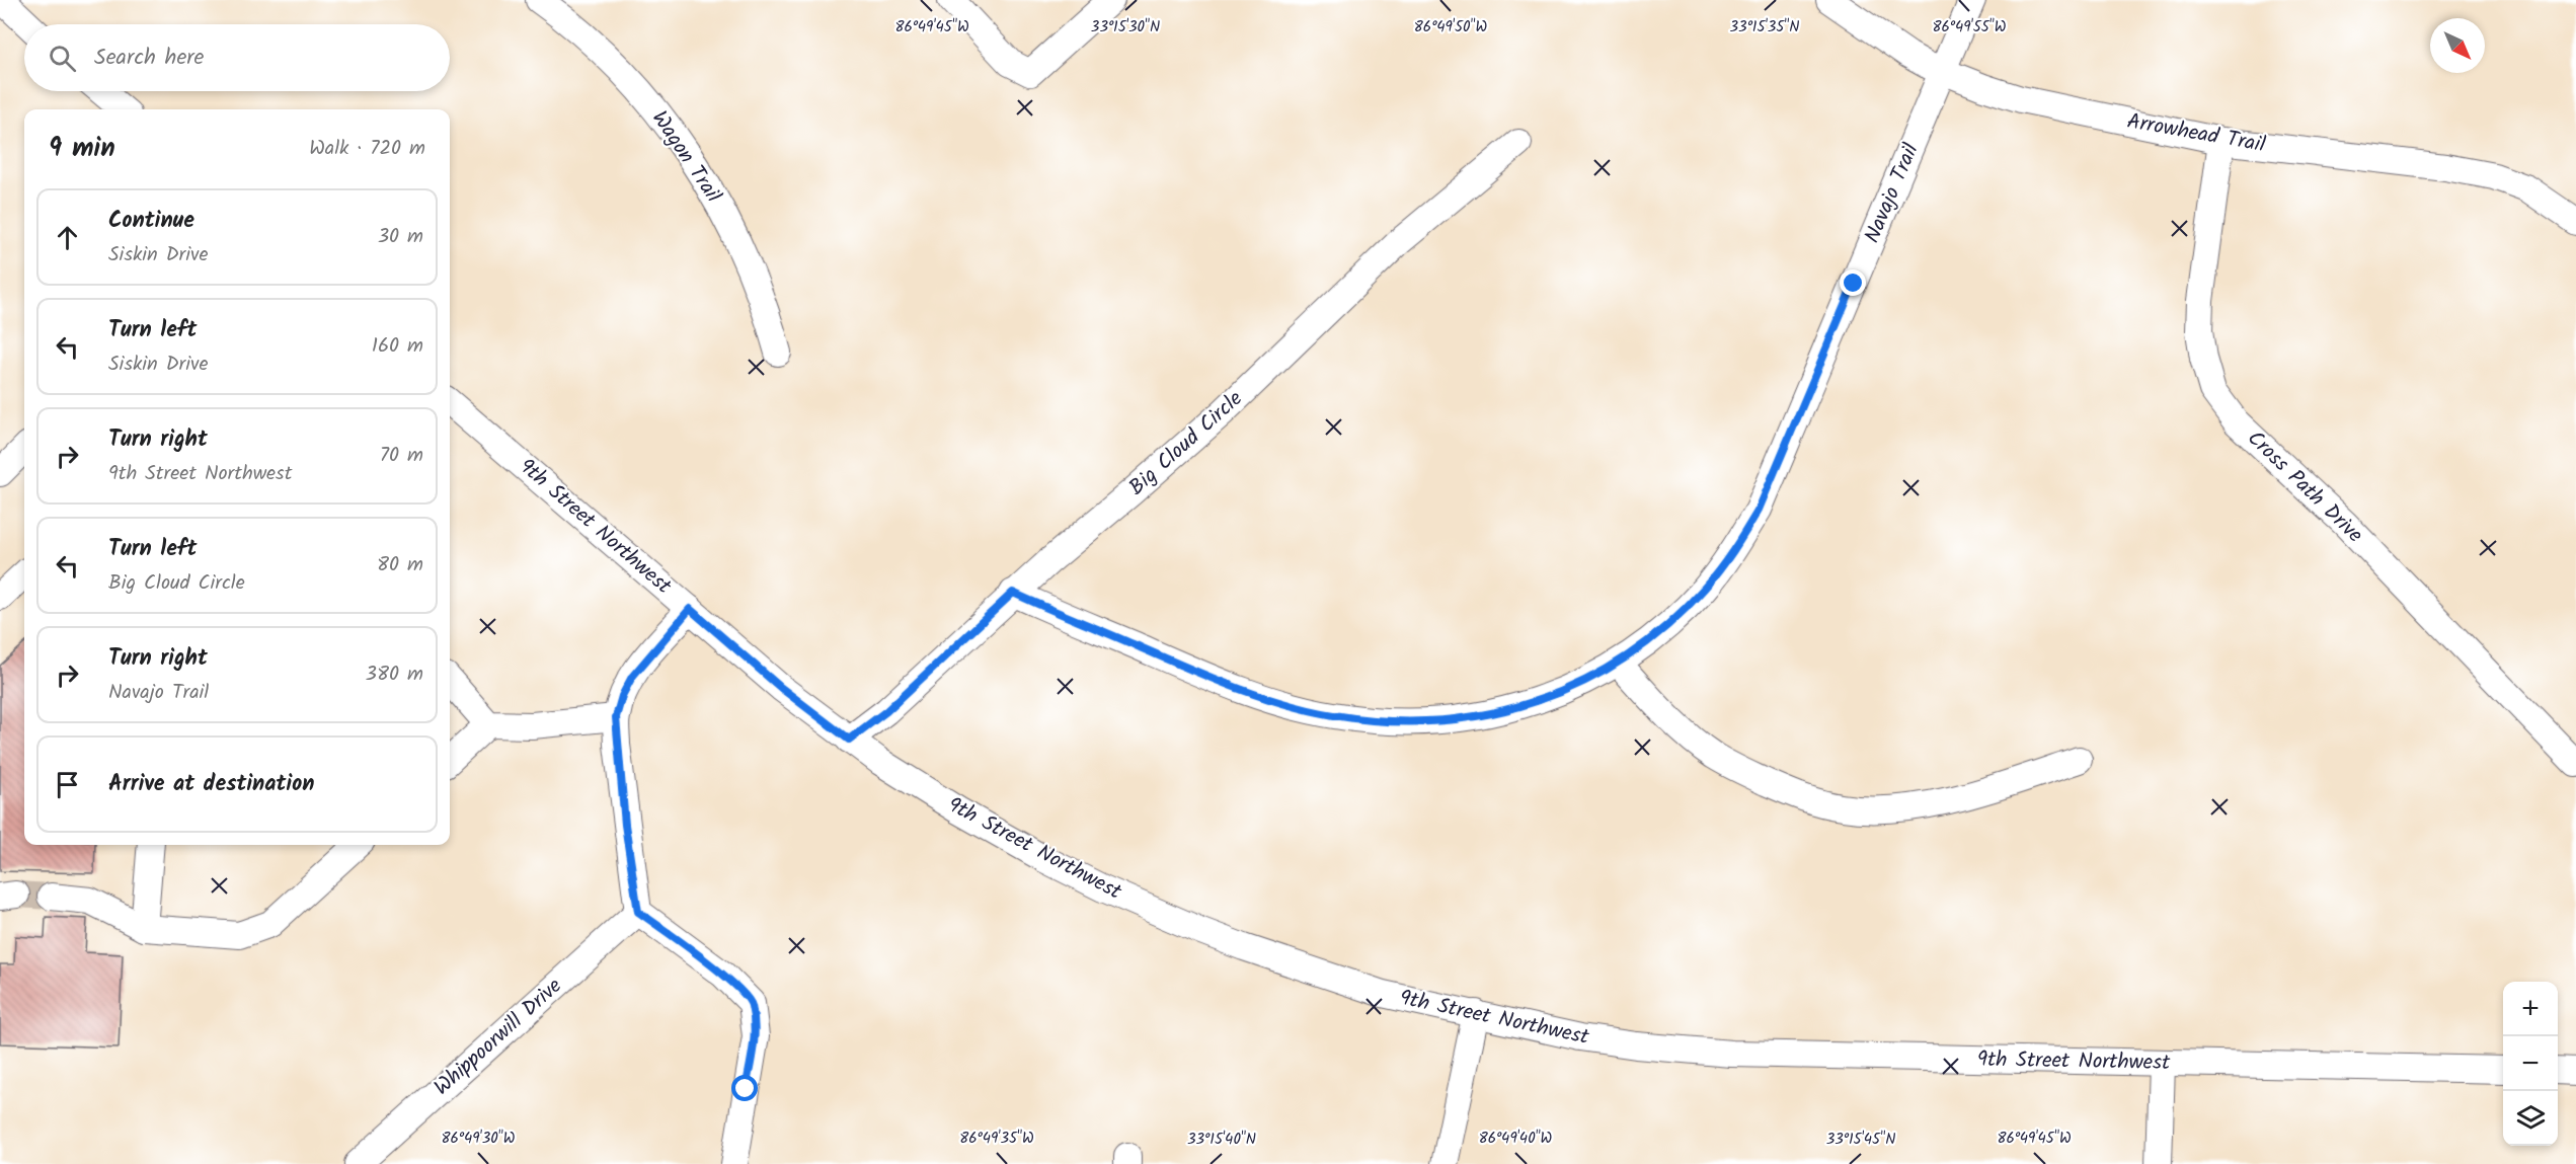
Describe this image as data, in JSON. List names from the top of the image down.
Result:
{
  "streets": {
    "street": [
      "Arrowhead Trail",
      "Wagon Trail",
      "Navajo Trail",
      "Big Cloud Circle",
      "Cross Path Drive",
      "9th Street Northwest",
      "Whippoorwill Drive"
    ]
  },
  "crossings": [
    ["Arrowhead Trail", "Navajo Trail"],
    ["Arrowhead Trail", "Cross Path Drive"],
    ["Navajo Trail", "Big Cloud Circle"],
    ["Big Cloud Circle", "9th Street Northwest"]
  ],
  "north": "bottom right",
  "page": {
    "search": "Search here",
    "heading": ["9 min", "Walk · 720 m"],
    "list": [
      ["Continue", "Siskin Drive", "30 m"],
      ["Turn left", "Siskin Drive", "160 m"],
      ["Turn right", "9th Street Northwest", "70 m"],
      ["Turn left", "Big Cloud Circle", "80 m"],
      ["Turn right", "Navajo Trail", "380 m"],
      "Arrive at destination"
    ],
    "map_buttons": ["+", "−"]
  },
  "coordinates": [
    "33°15'30\"N",
    "33°15'35\"N",
    "86°49'45\"W",
    "86°49'50\"W",
    "86°49'55\"W",
    "86°49'30\"W",
    "86°49'35\"W",
    "86°49'40\"W",
    "33°15'40\"N",
    "33°15'45\"N"
  ]
}
